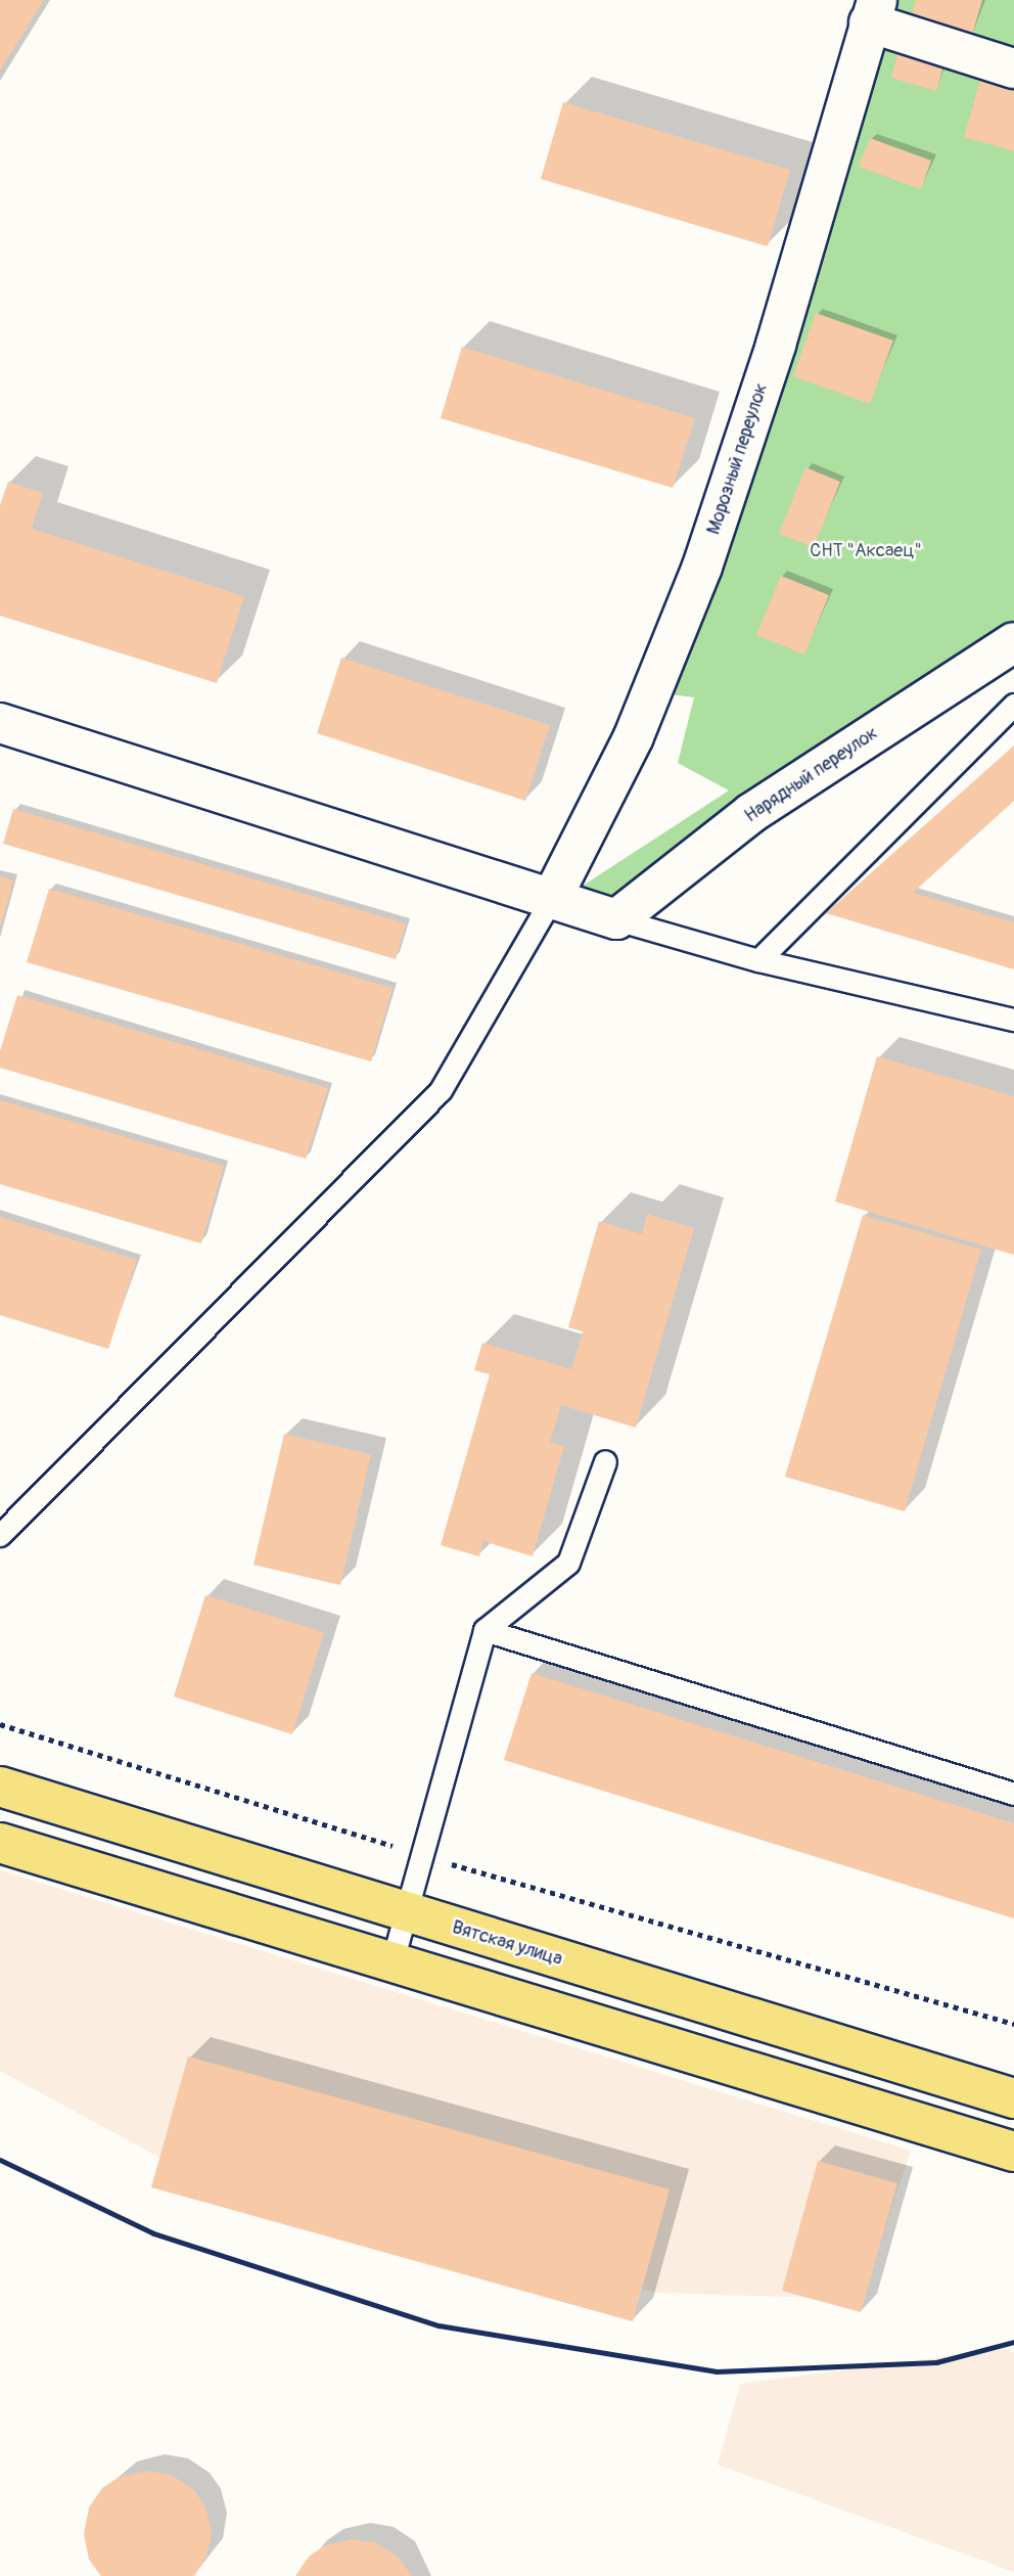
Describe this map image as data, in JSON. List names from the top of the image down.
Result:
{
  "streets": {
    "main road": ["Вятская улица"],
    "street": ["Морозный переулок", "Нарядный переулок"]
  },
  "parks": ["СНТ \"Аксаец\""]
}
